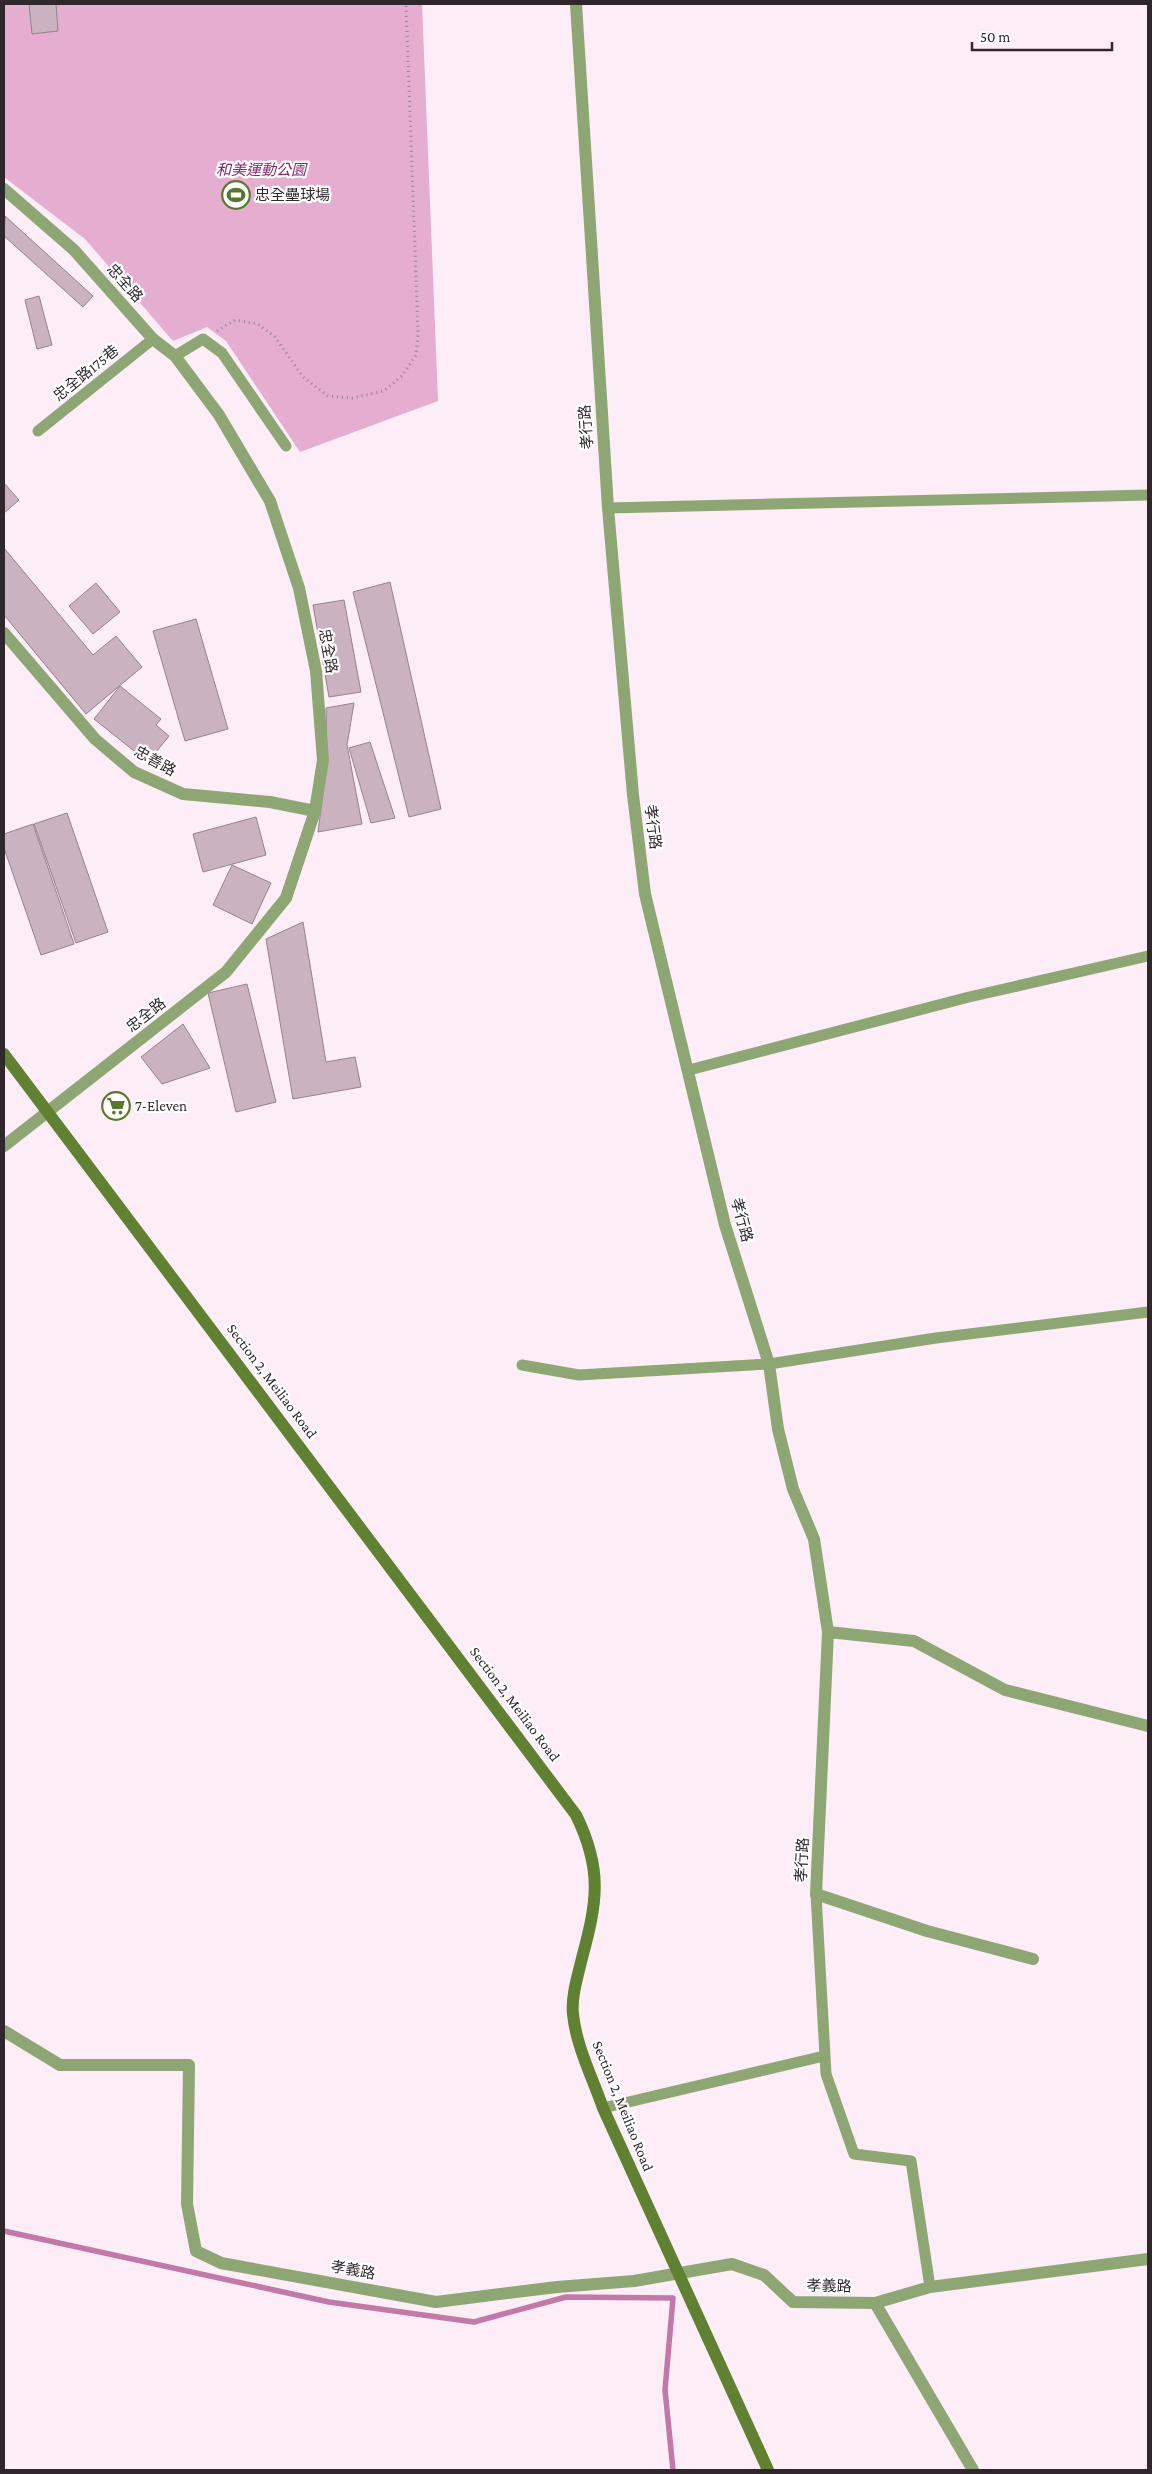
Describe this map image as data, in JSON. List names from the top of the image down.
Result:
{
  "streets": {
    "street": [
      "忠全路",
      "孝行路",
      "忠善路",
      "Section 2, Meiliao Road",
      "孝義路"
    ],
    "lane": ["忠全路175巷"]
  },
  "crossings": [
    ["忠全路", "忠全路175巷"],
    ["忠全路", "忠善路"],
    ["忠全路", "Section 2, Meiliao Road"],
    ["Section 2, Meiliao Road", "孝義路"]
  ],
  "parks": ["和美運動公園"],
  "places": {
    "sports": ["忠全壘球場"],
    "supermarket": ["7-Eleven"]
  },
  "scale_bar": "50 m"
}
